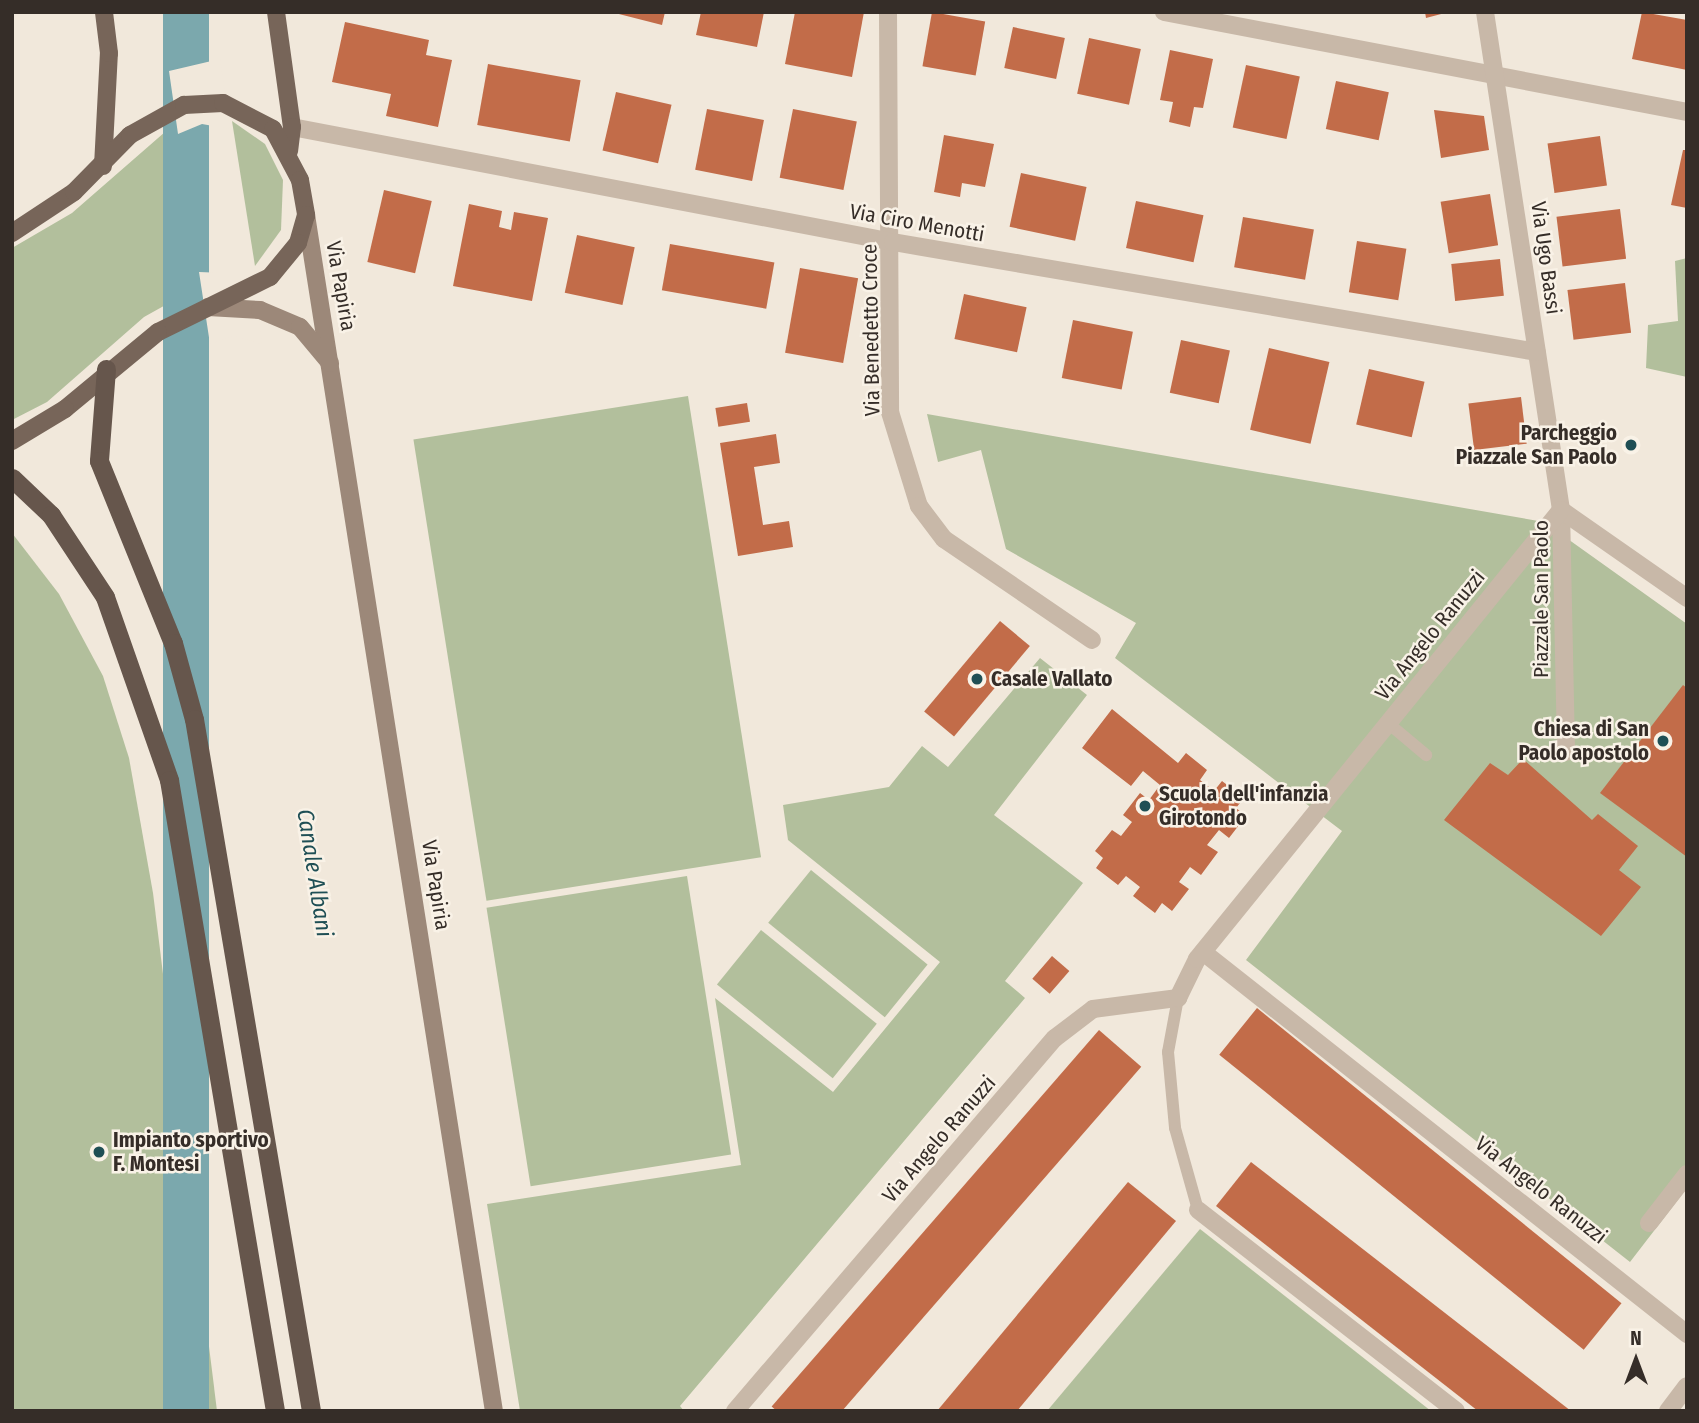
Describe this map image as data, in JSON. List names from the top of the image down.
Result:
{
  "streets": {
    "main road": ["Via Papiria"],
    "street": [
      "Via Ciro Menotti",
      "Via Ugo Bassi",
      "Via Benedetto Croce",
      "Piazzale San Paolo",
      "Via Angelo Ranuzzi"
    ]
  },
  "crossings": [
    ["Via Ciro Menotti", "Via Ugo Bassi"],
    ["Via Ciro Menotti", "Via Benedetto Croce"],
    ["Via Ugo Bassi", "Piazzale San Paolo"],
    ["Via Ugo Bassi", "Via Angelo Ranuzzi"],
    ["Piazzale San Paolo", "Via Angelo Ranuzzi"]
  ],
  "water": ["Canale Albani"],
  "places": [
    "Parcheggio Piazzale San Paolo",
    "Casale Vallato",
    "Chiesa di San Paolo apostolo",
    "Scuola dell'infanzia Girotondo",
    "Impianto sportivo F. Montesi"
  ],
  "north": "top"
}
